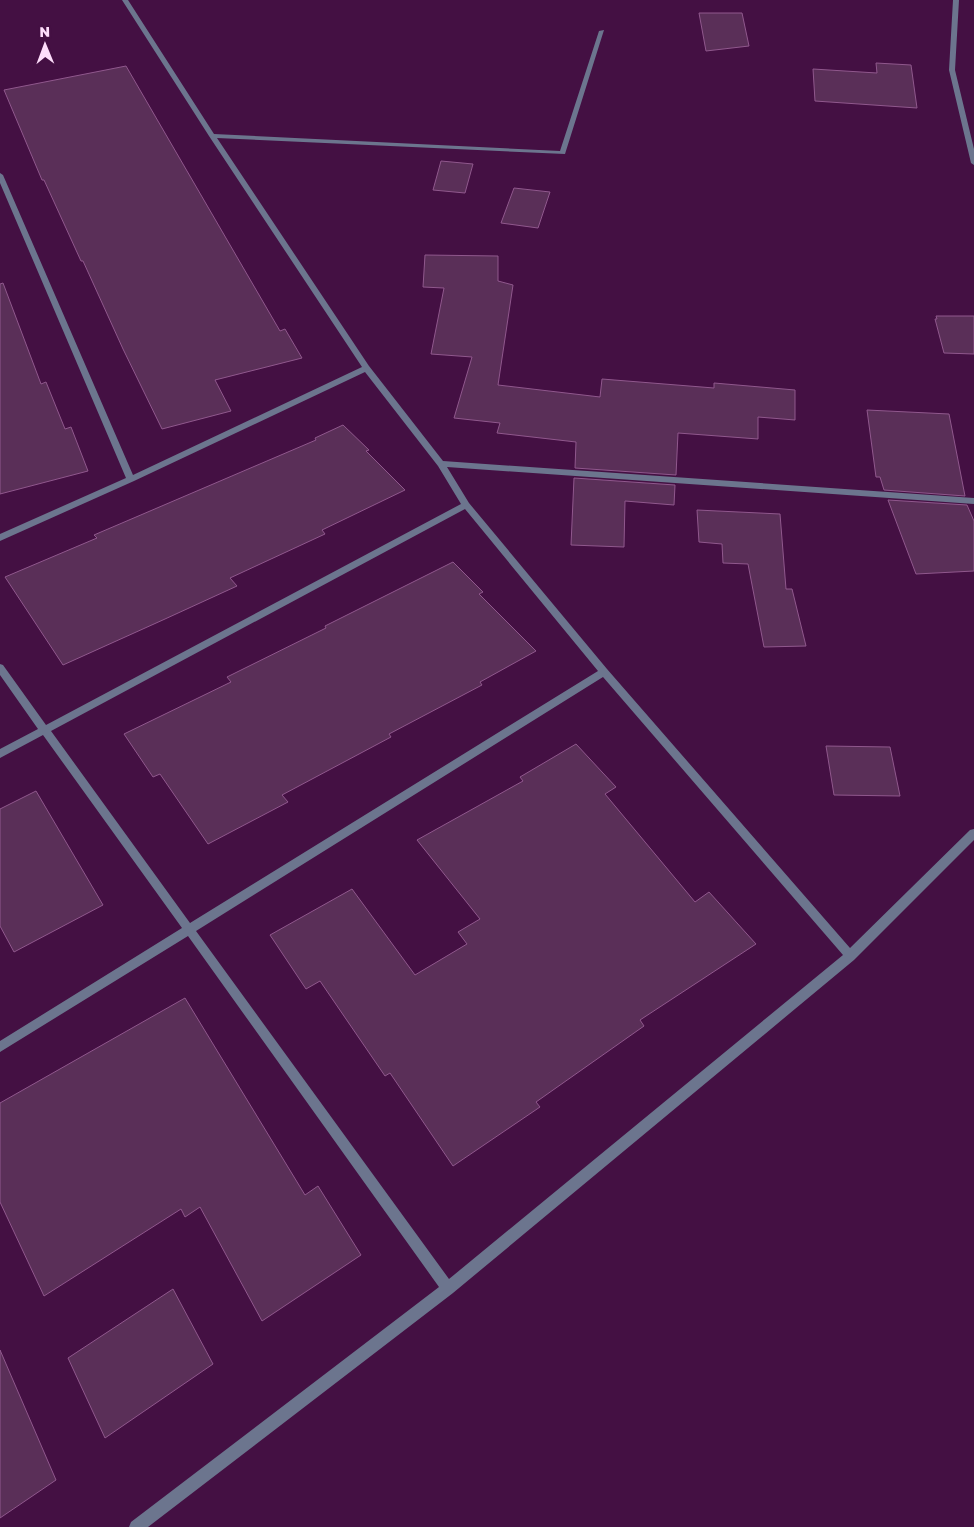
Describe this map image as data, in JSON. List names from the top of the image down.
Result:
{
  "north": "top"
}
